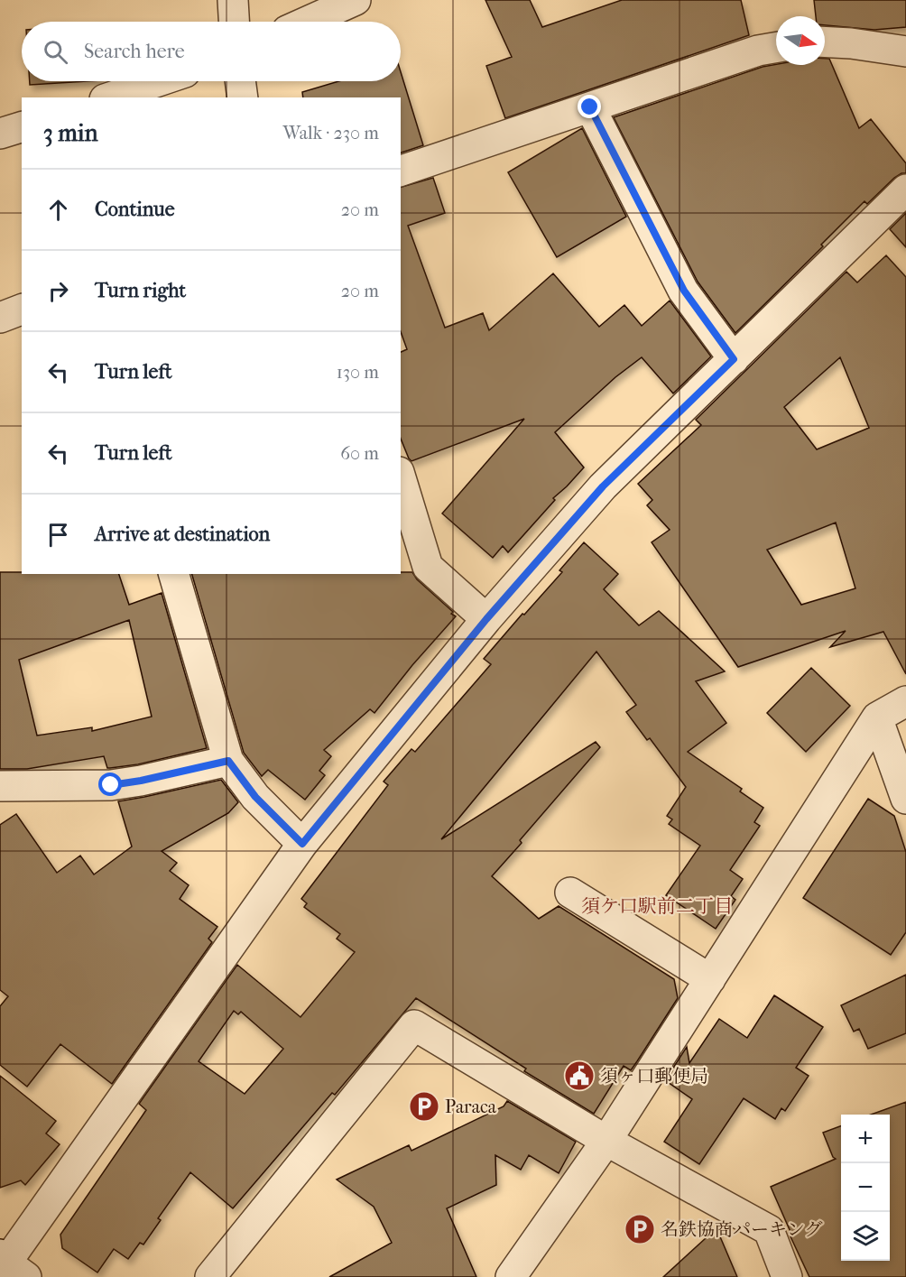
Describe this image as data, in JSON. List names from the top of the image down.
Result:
{
  "districts": ["須ケ口駅前二丁目"],
  "places": {
    "public building": ["須ヶ口郵便局"],
    "parking": ["Paraca", "名鉄協商パーキング"]
  },
  "north": "right",
  "page": {
    "search": "Search here",
    "heading": ["3 min", "Walk · 230 m"],
    "list": [
      ["Continue", "20 m"],
      ["Turn right", "20 m"],
      ["Turn left", "130 m"],
      ["Turn left", "60 m"],
      "Arrive at destination"
    ],
    "map_buttons": ["+", "−"]
  }
}
